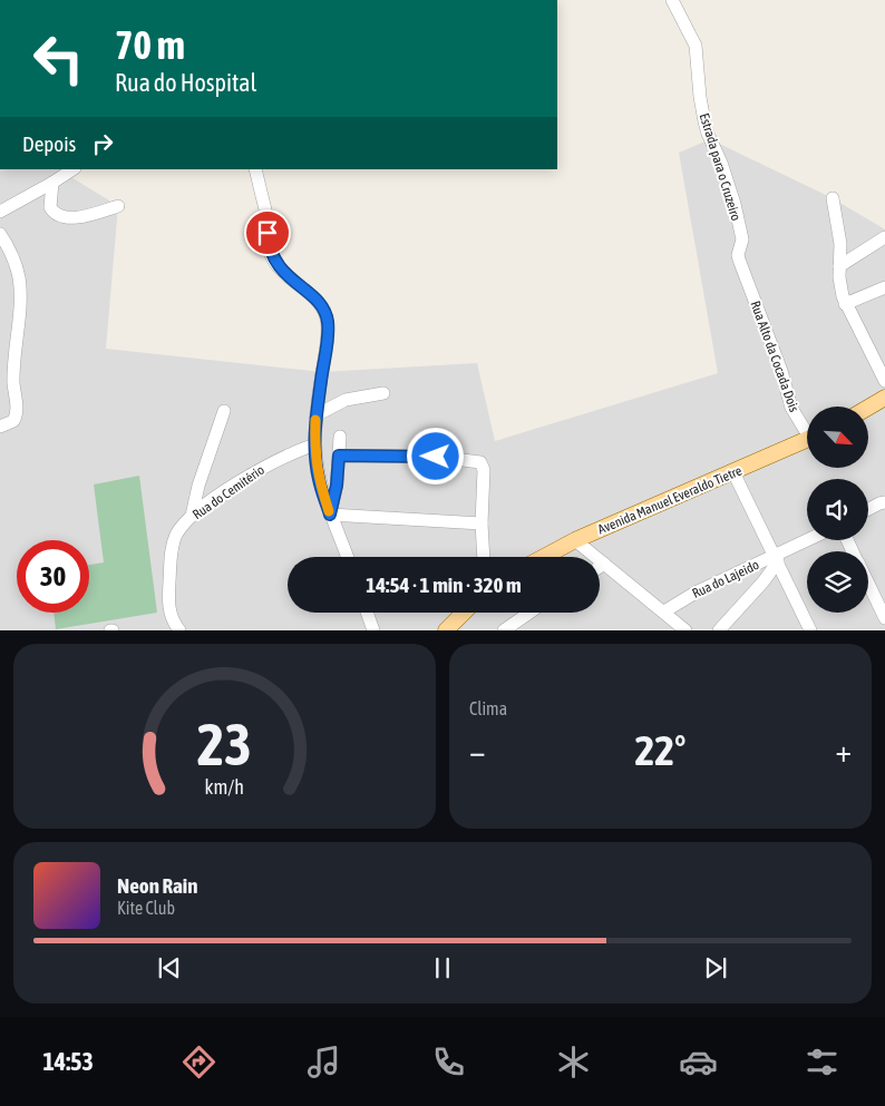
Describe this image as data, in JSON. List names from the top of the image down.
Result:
{
  "streets": {
    "main road": ["Avenida Manuel Everaldo Tietre"],
    "street": [
      "Estrada para o Cruzeiro",
      "Rua Alto da Cocada Dois",
      "Rua do Cemitério",
      "Rua do Lajeido"
    ]
  },
  "crossings": [
    ["Estrada para o Cruzeiro", "Rua Alto da Cocada Dois"]
  ],
  "north": "bottom right",
  "page": {
    "turn": ["70 m", "Rua do Hospital"],
    "then": "Depois",
    "limit": "30",
    "trip": "14:54 · 1 min · 320 m",
    "tile": "Clima",
    "heat": ["−", "22°", "+"],
    "song": ["Neon Rain", "Kite Club"],
    "tabs": "14:53",
    "gauge": ["23", "km/h"]
  }
}
